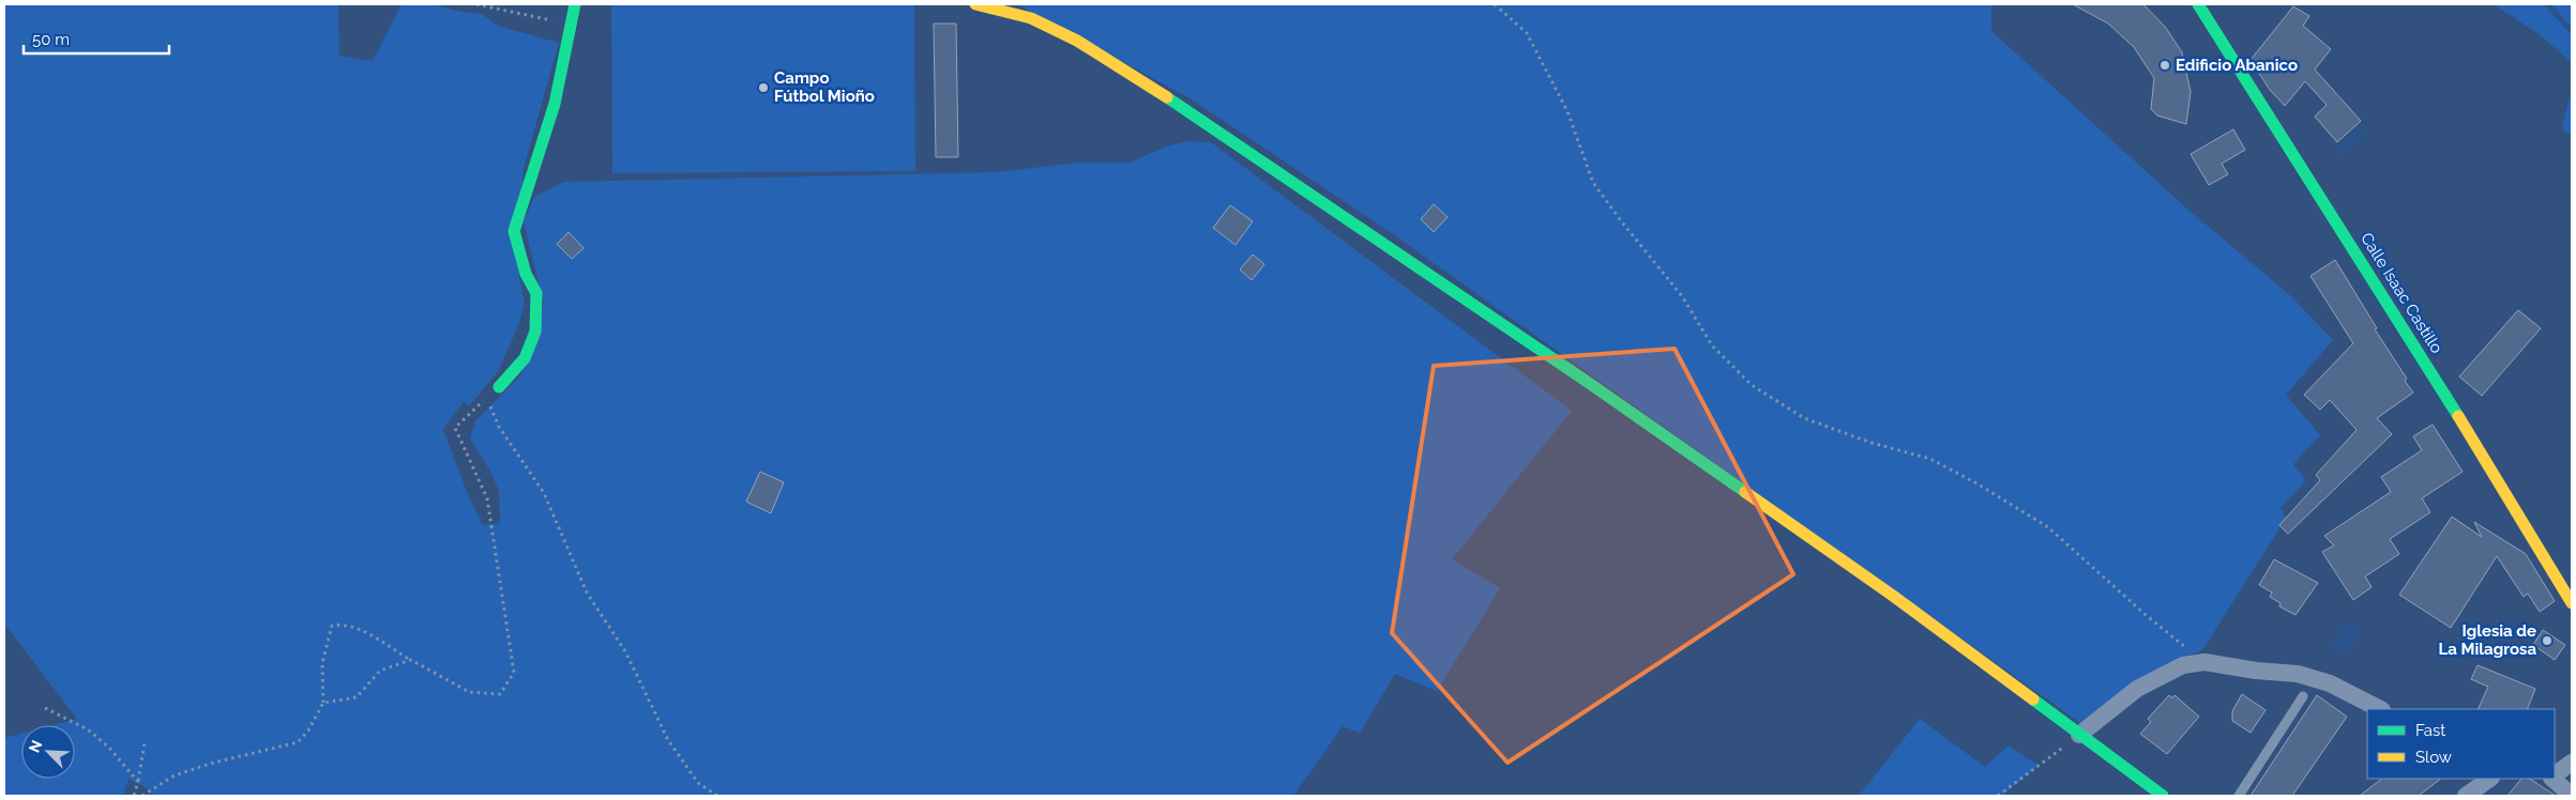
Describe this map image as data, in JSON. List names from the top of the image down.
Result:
{
  "streets": {
    "street": ["Calle Isaac Castillo"]
  },
  "places": ["Edificio Abanico", "Campo Fútbol Mioño", "Iglesia de La Milagrosa"],
  "legend": ["Fast", "Slow"],
  "scale_bar": "50 m",
  "north": "top left"
}
